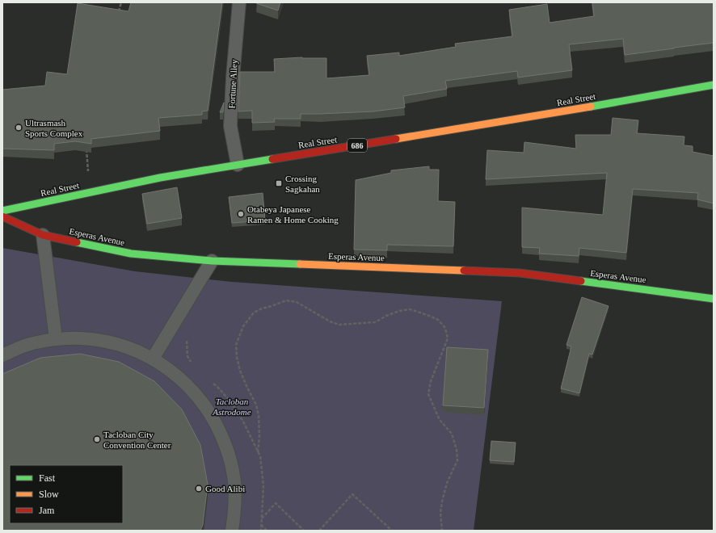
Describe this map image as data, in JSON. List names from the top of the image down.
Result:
{
  "streets": {
    "main road": ["Real Street", "686", "Esperas Avenue"],
    "lane": ["Fortune Alley"]
  },
  "crossings": [
    ["Fortune Alley", "Real Street"]
  ],
  "parks": ["Tacloban Astrodome"],
  "places": {
    "other": [
      "Ultrasmash Sports Complex",
      "Otabeya Japanese Ramen & Home Cooking",
      "Tacloban City Convention Center",
      "Good Alibi"
    ],
    "transit": ["Crossing Sagkahan"]
  },
  "legend": ["Fast", "Slow", "Jam"]
}
